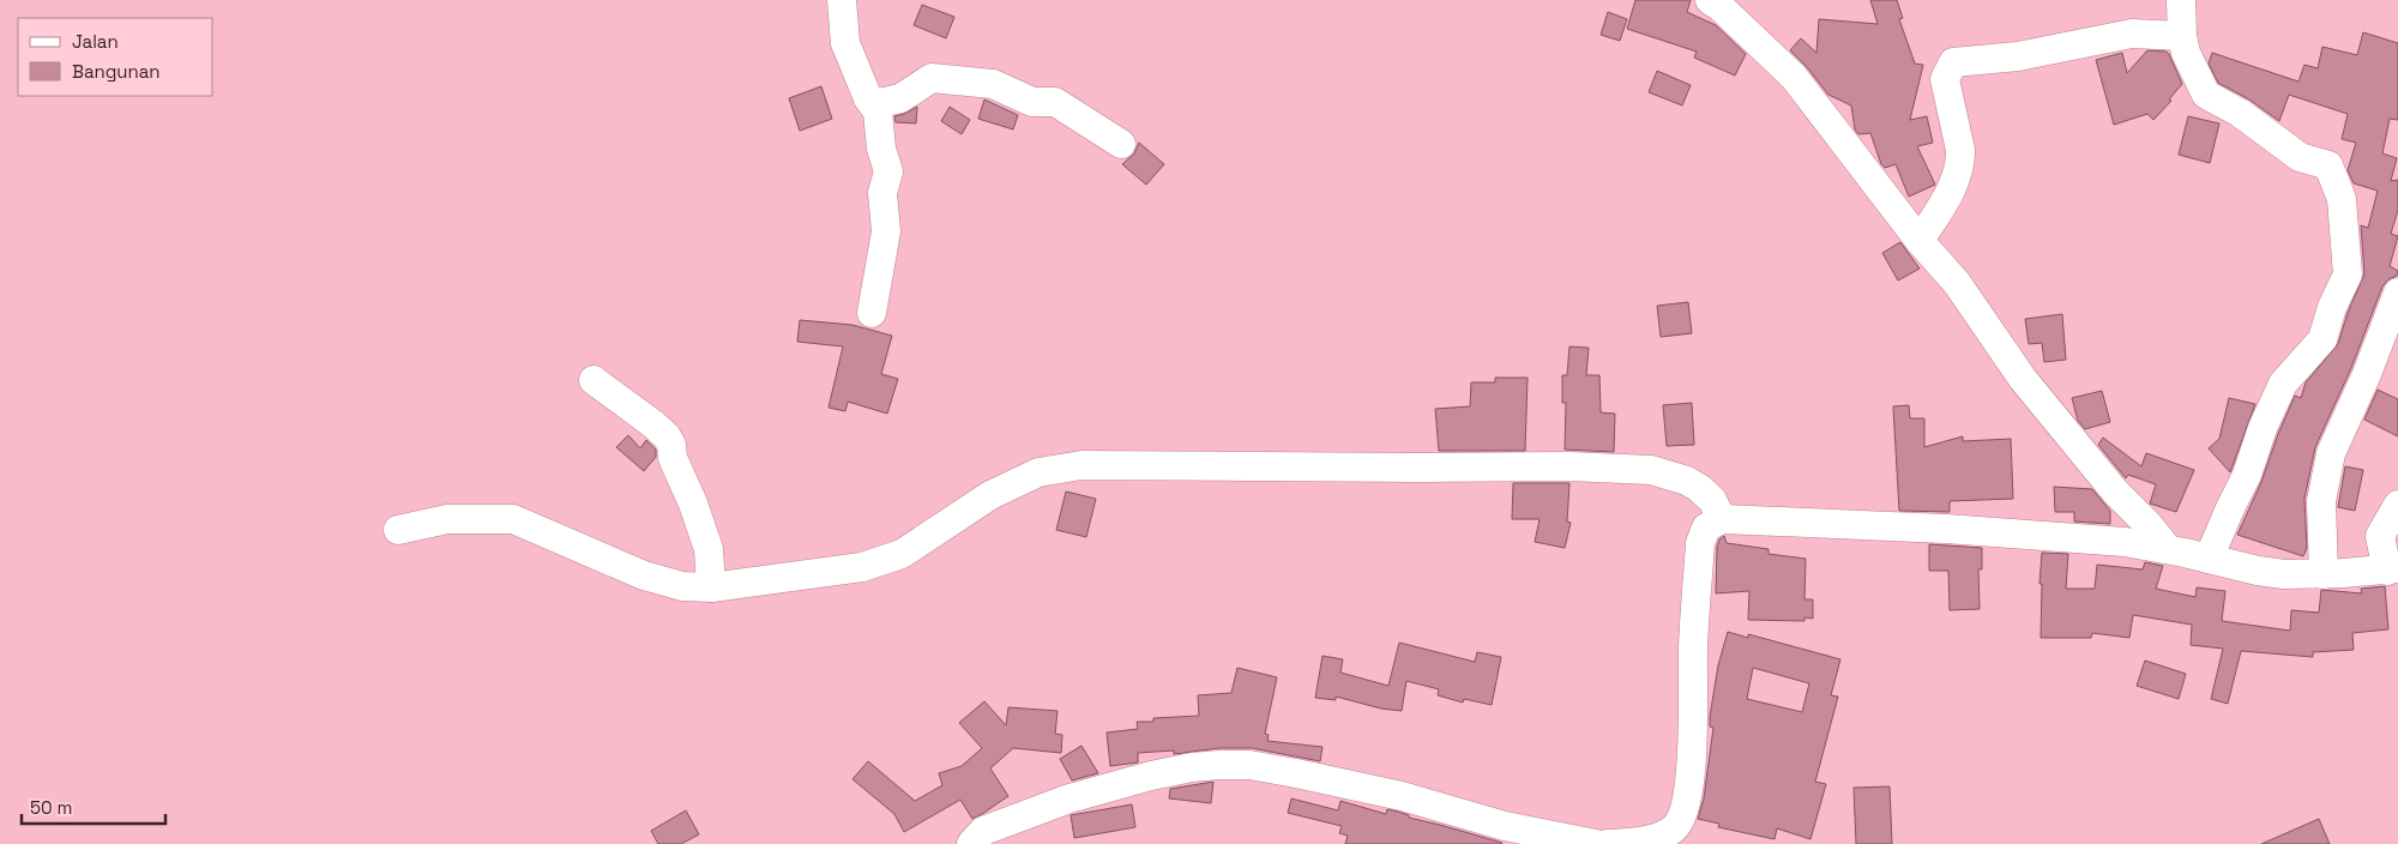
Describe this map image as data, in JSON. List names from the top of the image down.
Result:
{
  "legend": ["Jalan", "Bangunan"],
  "scale_bar": "50 m"
}
